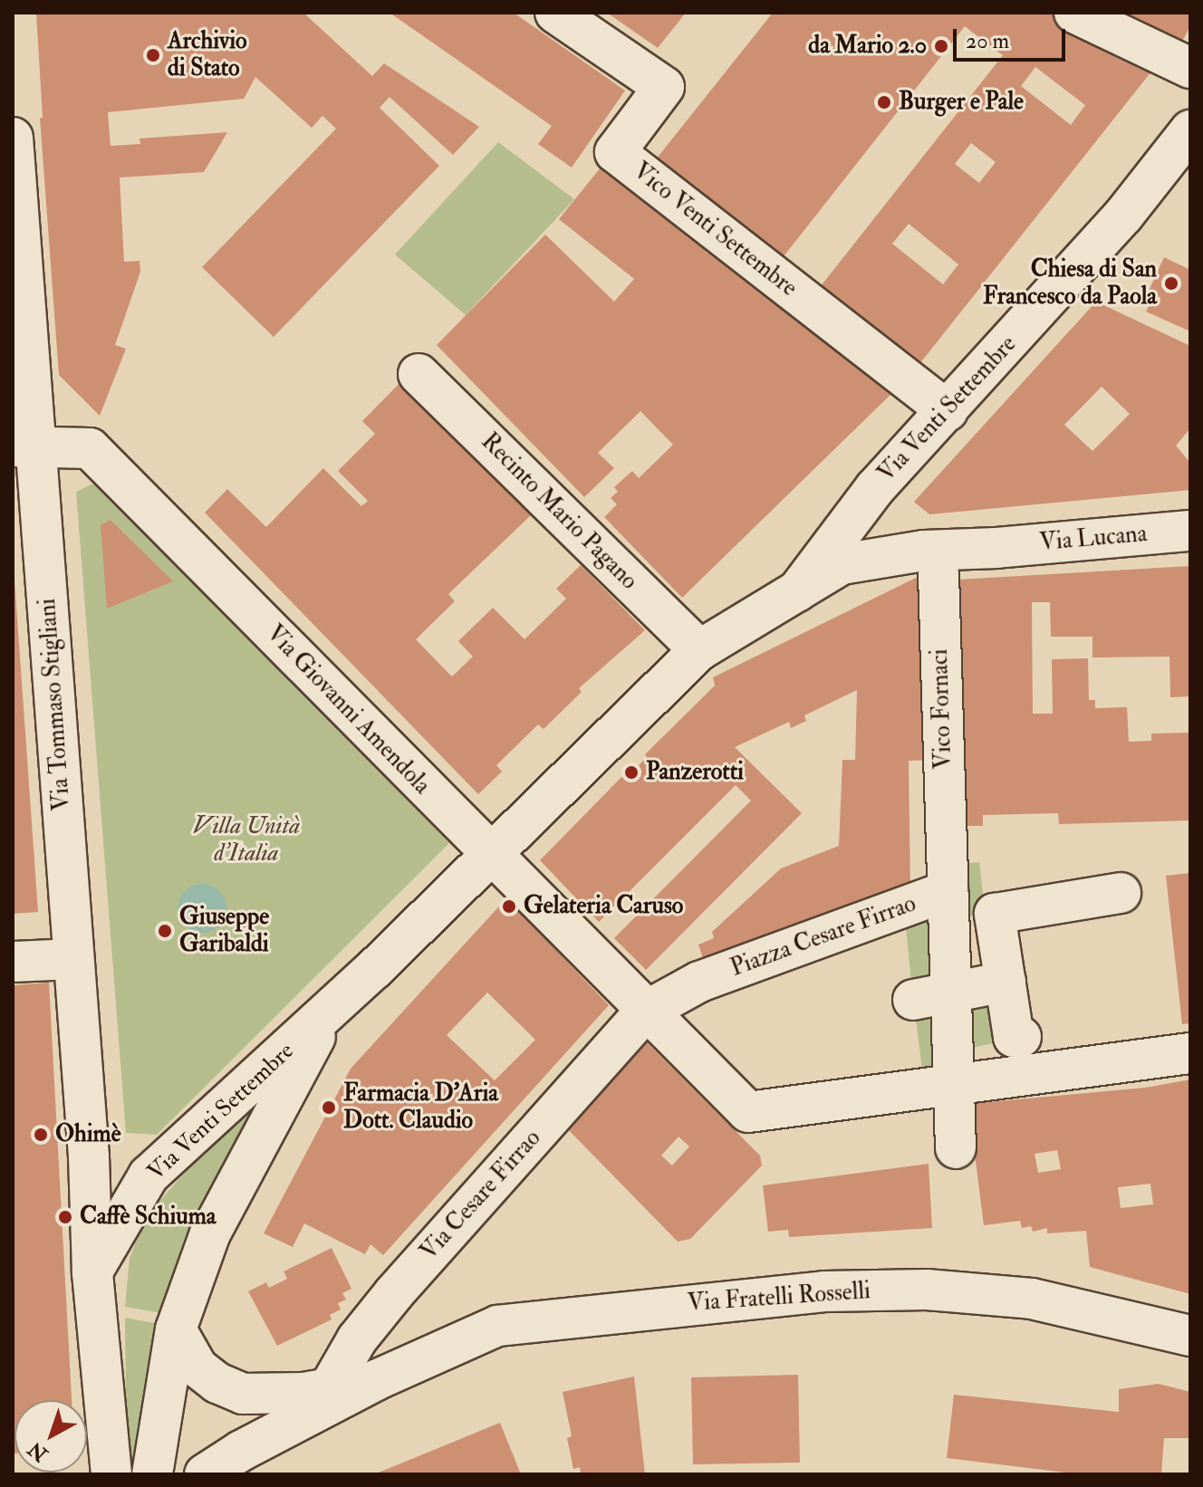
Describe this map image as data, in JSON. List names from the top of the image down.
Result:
{
  "streets": {
    "street": [
      "Vico Venti Settembre",
      "Via Venti Settembre",
      "Recinto Mario Pagano",
      "Via Lucana",
      "Via Tommaso Stigliani",
      "Vico Fornaci",
      "Via Giovanni Amendola",
      "Piazza Cesare Firrao",
      "Via Cesare Firrao",
      "Via Fratelli Rosselli"
    ]
  },
  "crossings": [
    ["Vico Venti Settembre", "Via Venti Settembre"],
    ["Via Venti Settembre", "Recinto Mario Pagano"],
    ["Via Venti Settembre", "Via Lucana"],
    ["Via Venti Settembre", "Via Tommaso Stigliani"],
    ["Via Venti Settembre", "Via Giovanni Amendola"],
    ["Via Venti Settembre", "Via Fratelli Rosselli"],
    ["Via Tommaso Stigliani", "Via Giovanni Amendola"],
    ["Vico Fornaci", "Piazza Cesare Firrao"],
    ["Via Giovanni Amendola", "Piazza Cesare Firrao"],
    ["Via Giovanni Amendola", "Via Cesare Firrao"],
    ["Piazza Cesare Firrao", "Via Cesare Firrao"],
    ["Via Cesare Firrao", "Via Fratelli Rosselli"]
  ],
  "parks": ["Villa Unità d’Italia"],
  "places": [
    "da Mario 2.0",
    "Archivio di Stato",
    "Burger e Pale",
    "Chiesa di San Francesco da Paola",
    "Panzerotti",
    "Gelateria Caruso",
    "Giuseppe Garibaldi",
    "Farmacia D'Aria Dott. Claudio",
    "Ohimè",
    "Caffè Schiuma"
  ],
  "scale_bar": "20 m",
  "north": "bottom left"
}
